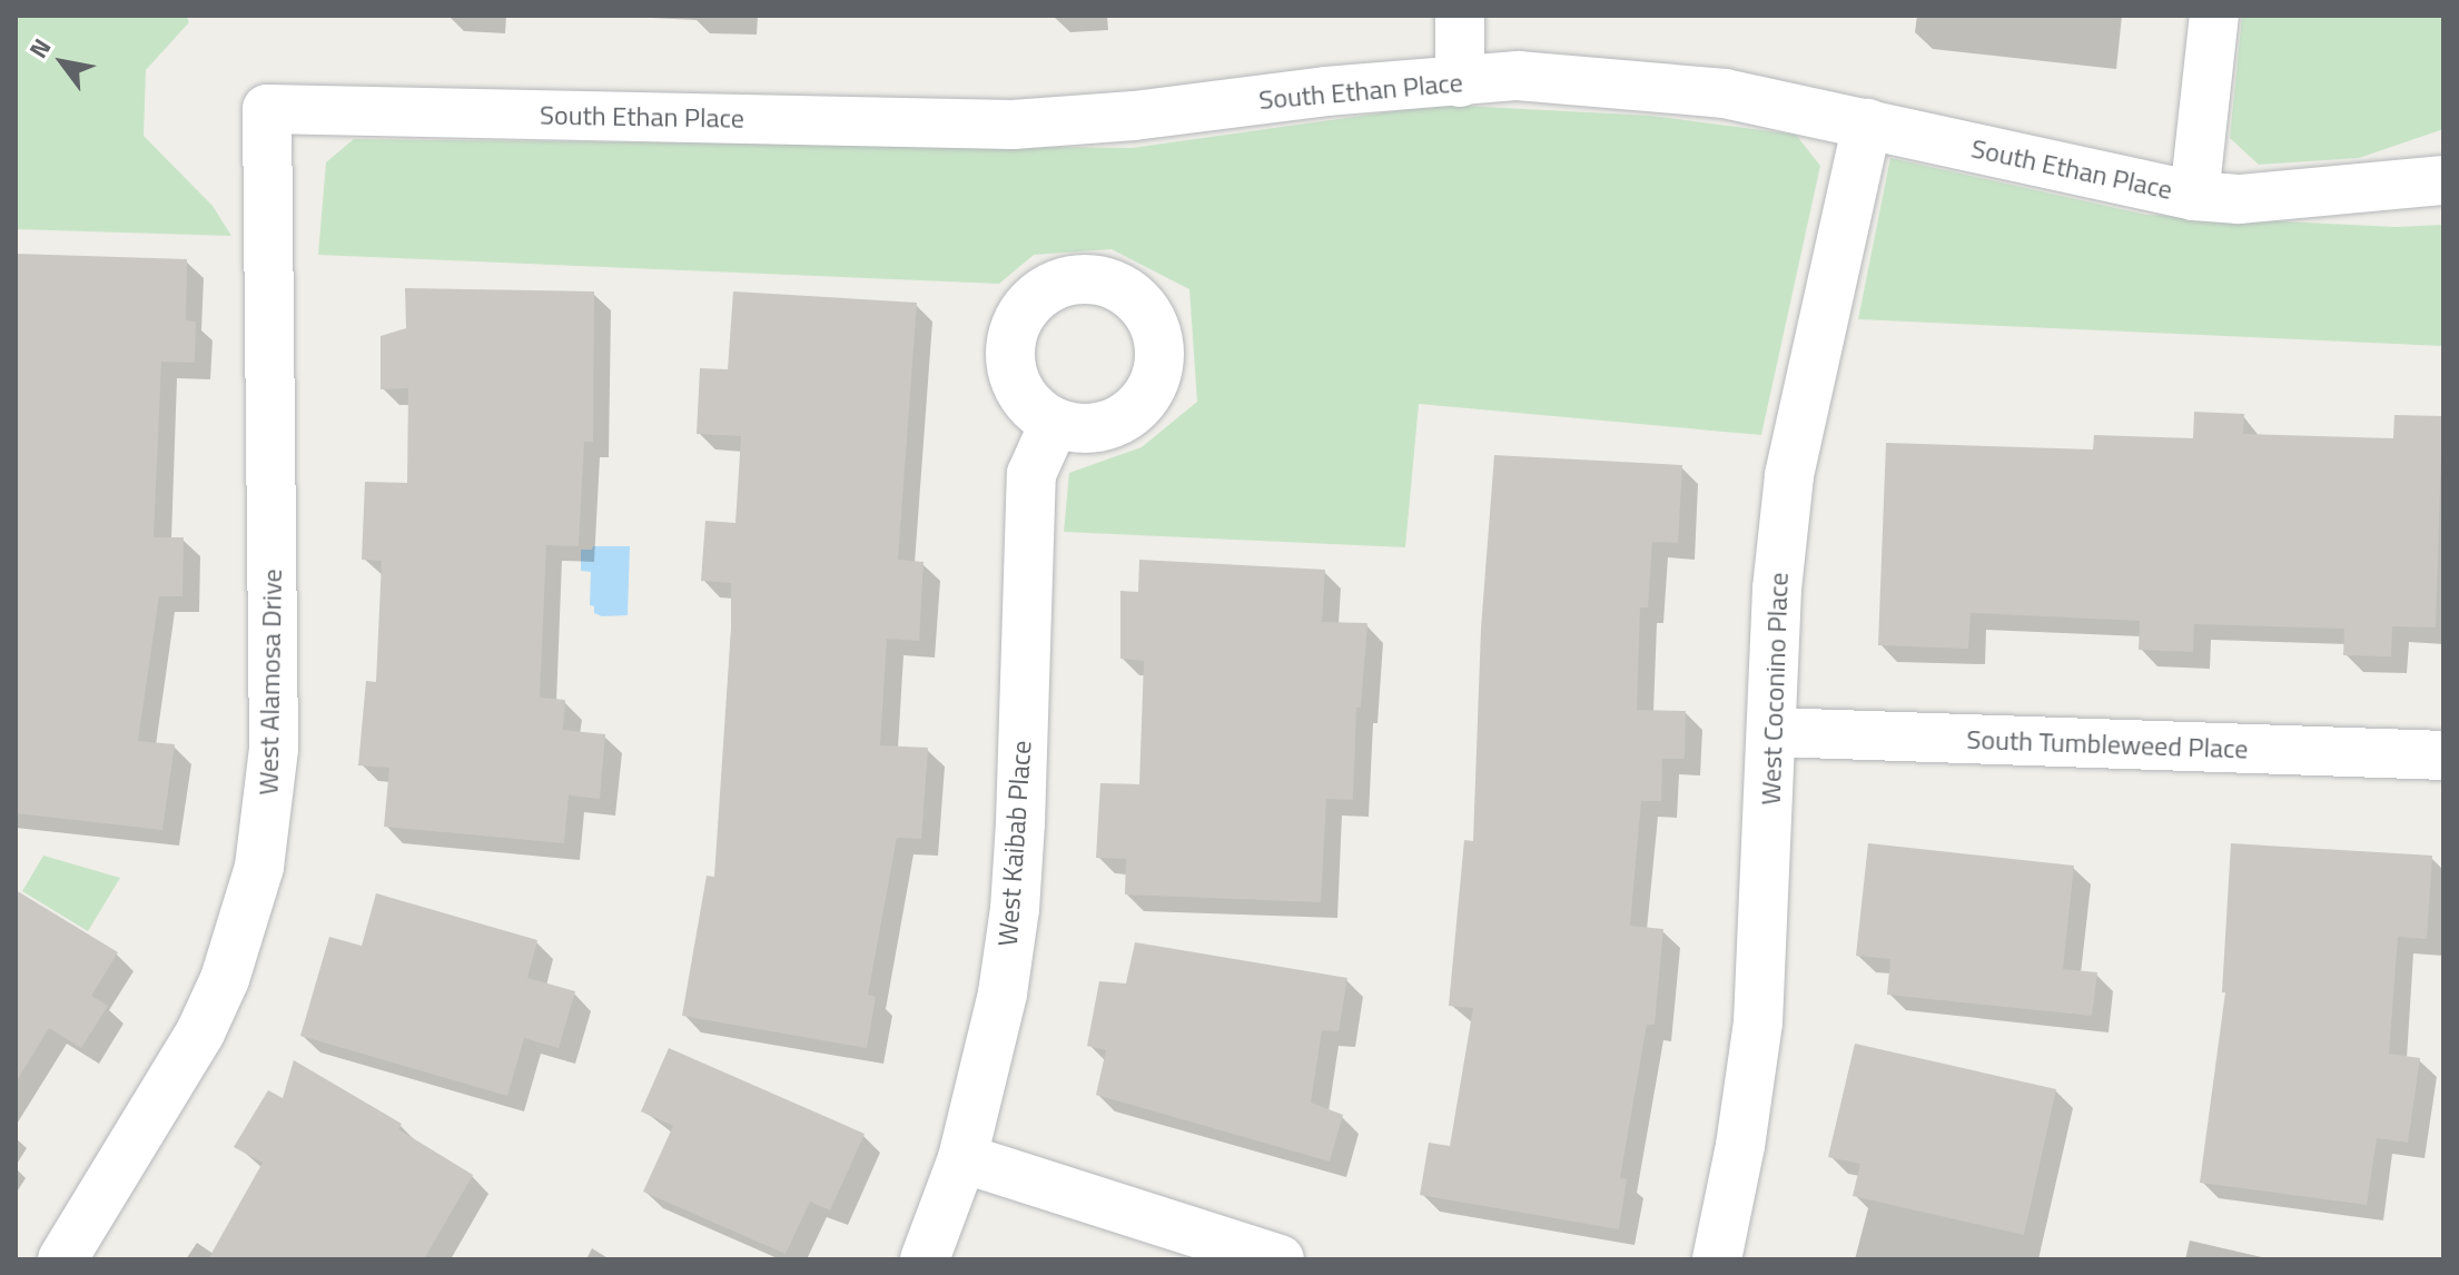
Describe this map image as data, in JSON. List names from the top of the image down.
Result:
{
  "streets": {
    "street": [
      "South Ethan Place",
      "West Alamosa Drive",
      "West Coconino Place",
      "South Tumbleweed Place",
      "West Kaibab Place"
    ]
  },
  "crossings": [
    ["South Ethan Place", "West Alamosa Drive"],
    ["South Ethan Place", "West Coconino Place"],
    ["West Coconino Place", "South Tumbleweed Place"]
  ],
  "north": "top left"
}
